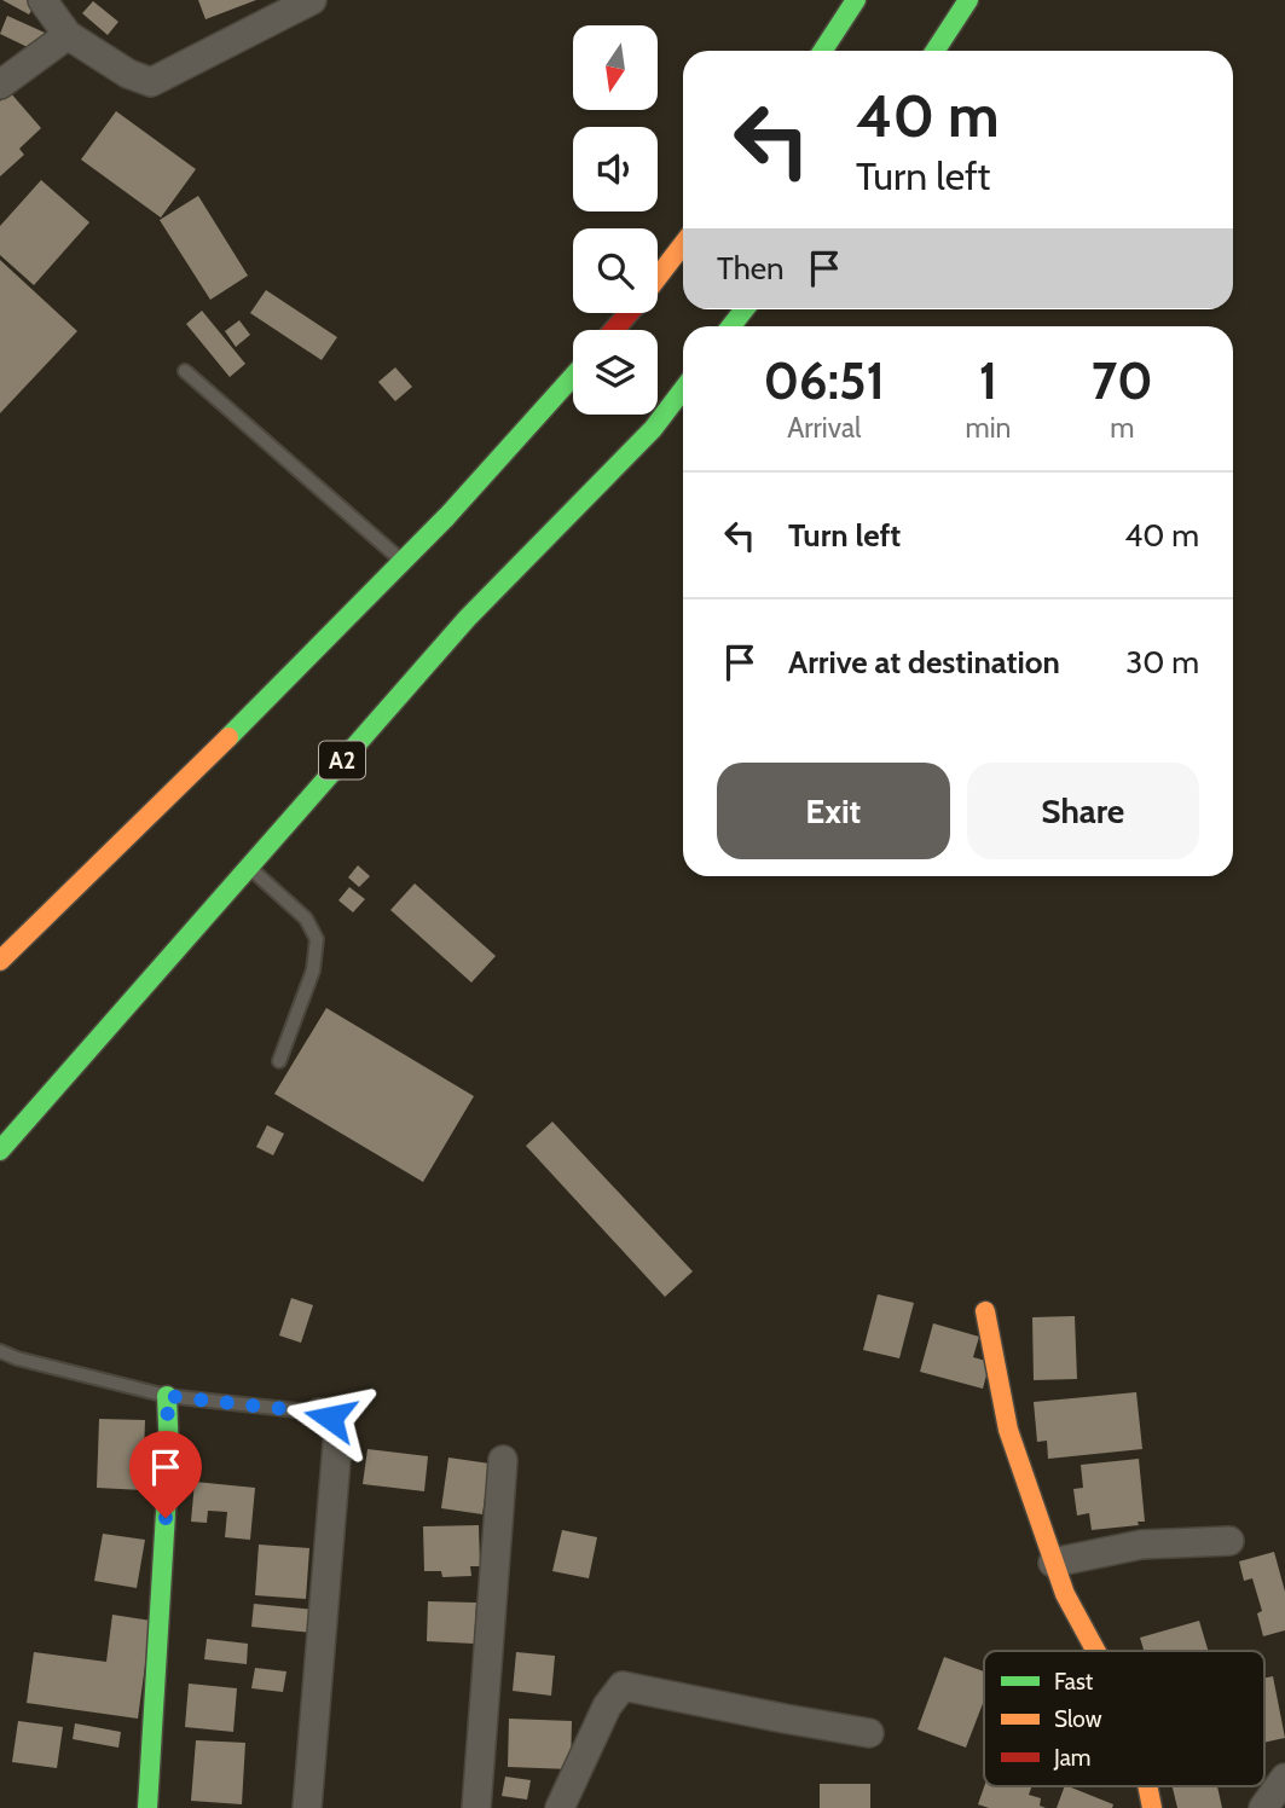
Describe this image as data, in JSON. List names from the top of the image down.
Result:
{
  "streets": {
    "main road": ["A2"]
  },
  "legend": ["Fast", "Slow", "Jam"],
  "north": "bottom",
  "page": {
    "turn": ["40 m", "Turn left"],
    "then": "Then",
    "eta": [
      "06:51",
      "Arrival",
      "1",
      "min",
      "70",
      "m"
    ],
    "list": [
      {
        "name": "Turn left",
        "value": "40 m"
      },
      {
        "name": "Arrive at destination",
        "value": "30 m"
      }
    ],
    "buttons": ["Exit", "Share"]
  }
}
